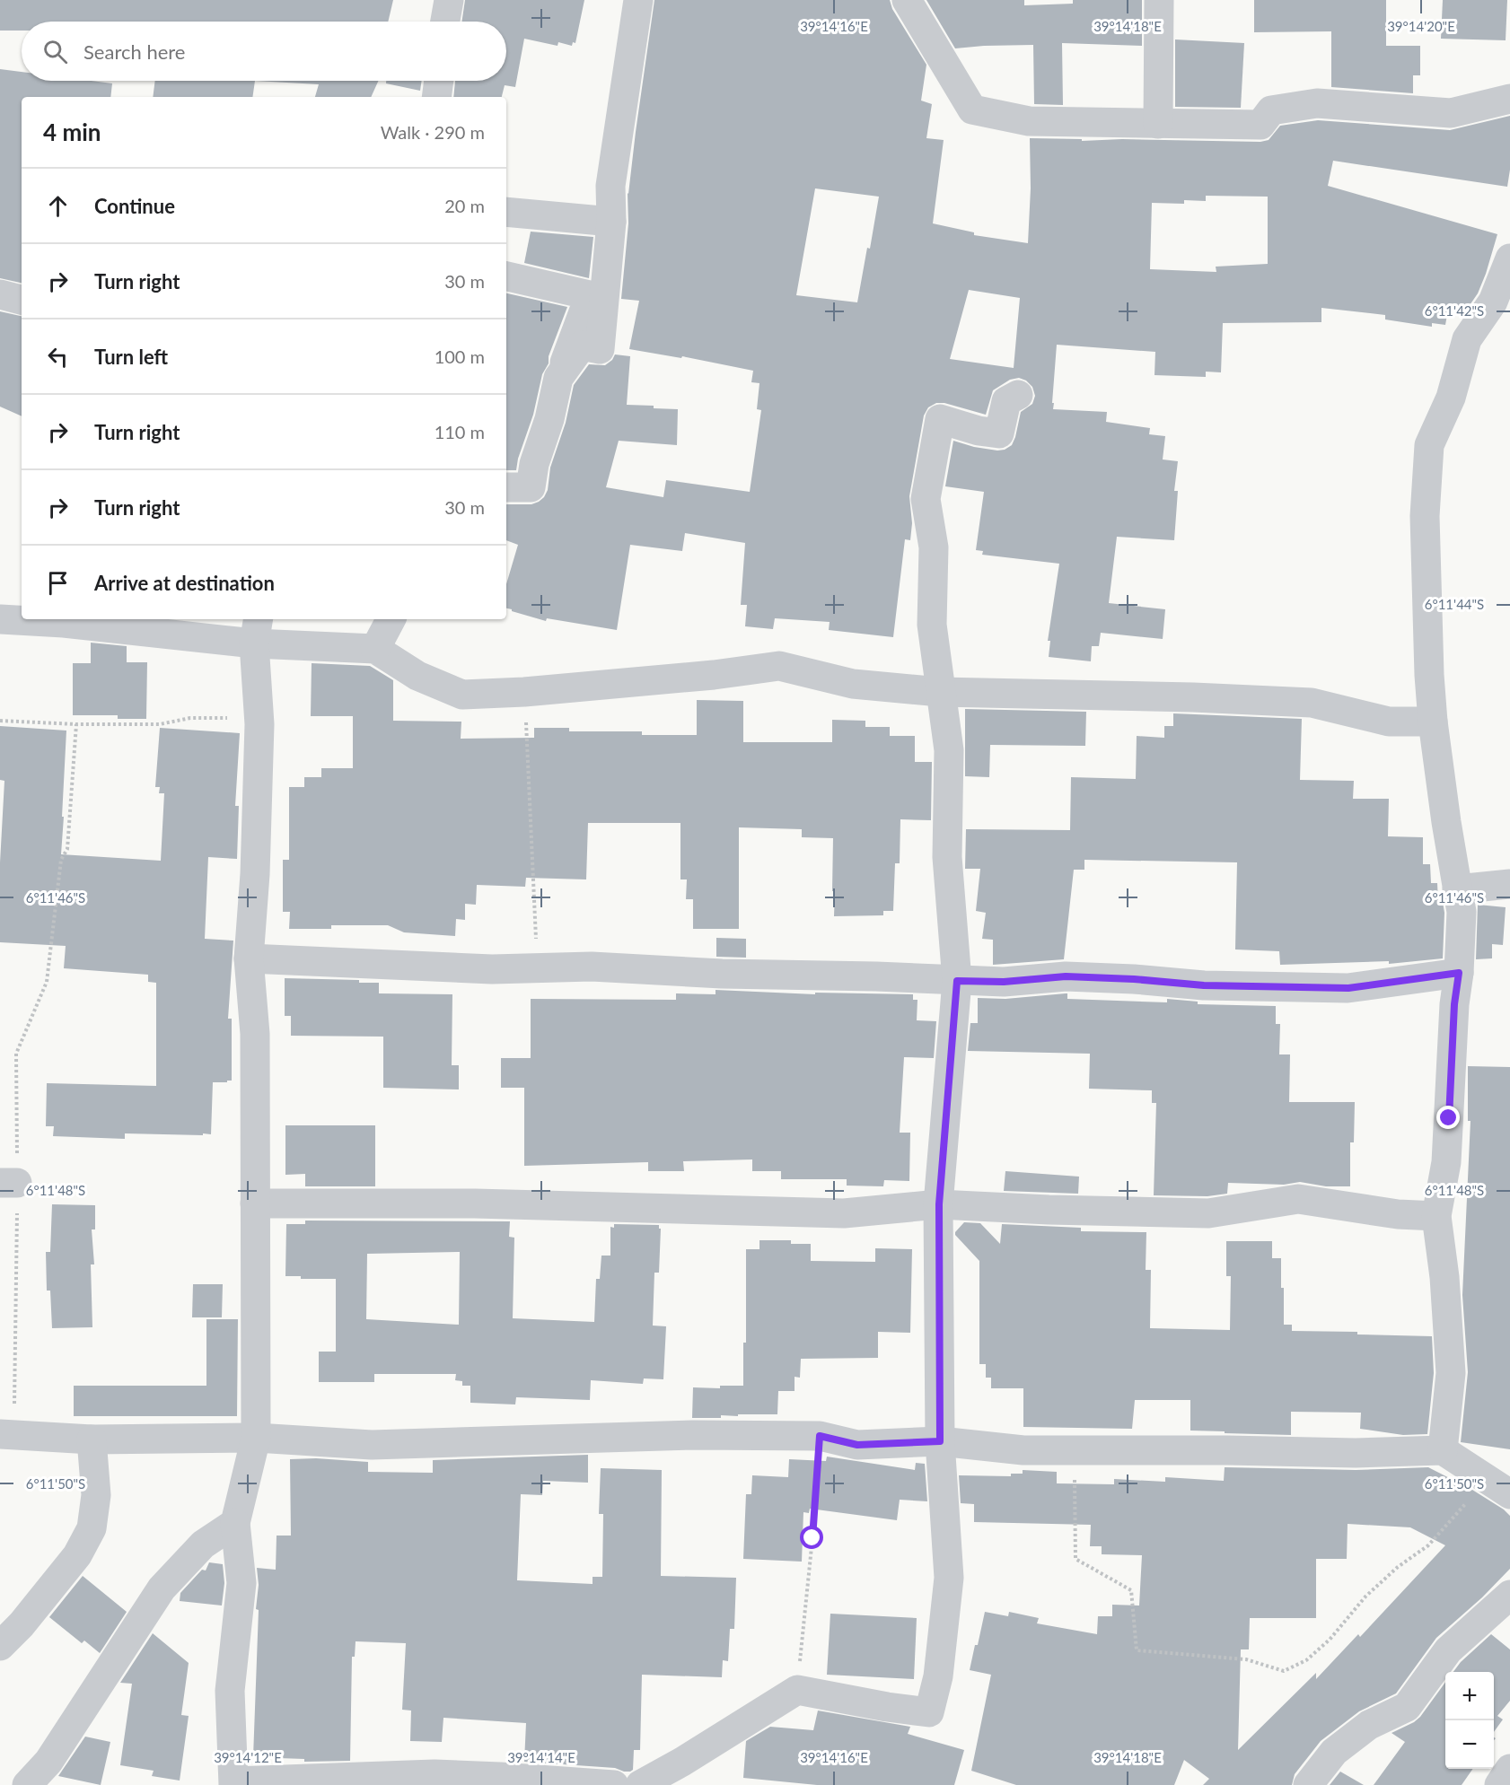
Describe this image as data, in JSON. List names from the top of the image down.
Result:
{
  "page": {
    "search": "Search here",
    "heading": ["4 min", "Walk · 290 m"],
    "list": [
      ["Continue", "20 m"],
      ["Turn right", "30 m"],
      ["Turn left", "100 m"],
      ["Turn right", "110 m"],
      ["Turn right", "30 m"],
      "Arrive at destination"
    ],
    "map_buttons": ["+", "−"]
  },
  "coordinates": [
    "39°14'16\"E",
    "39°14'18\"E",
    "39°14'20\"E",
    "6°11'42\"S",
    "6°11'44\"S",
    "6°11'46\"S",
    "6°11'48\"S",
    "6°11'50\"S",
    "39°14'12\"E",
    "39°14'14\"E"
  ]
}
